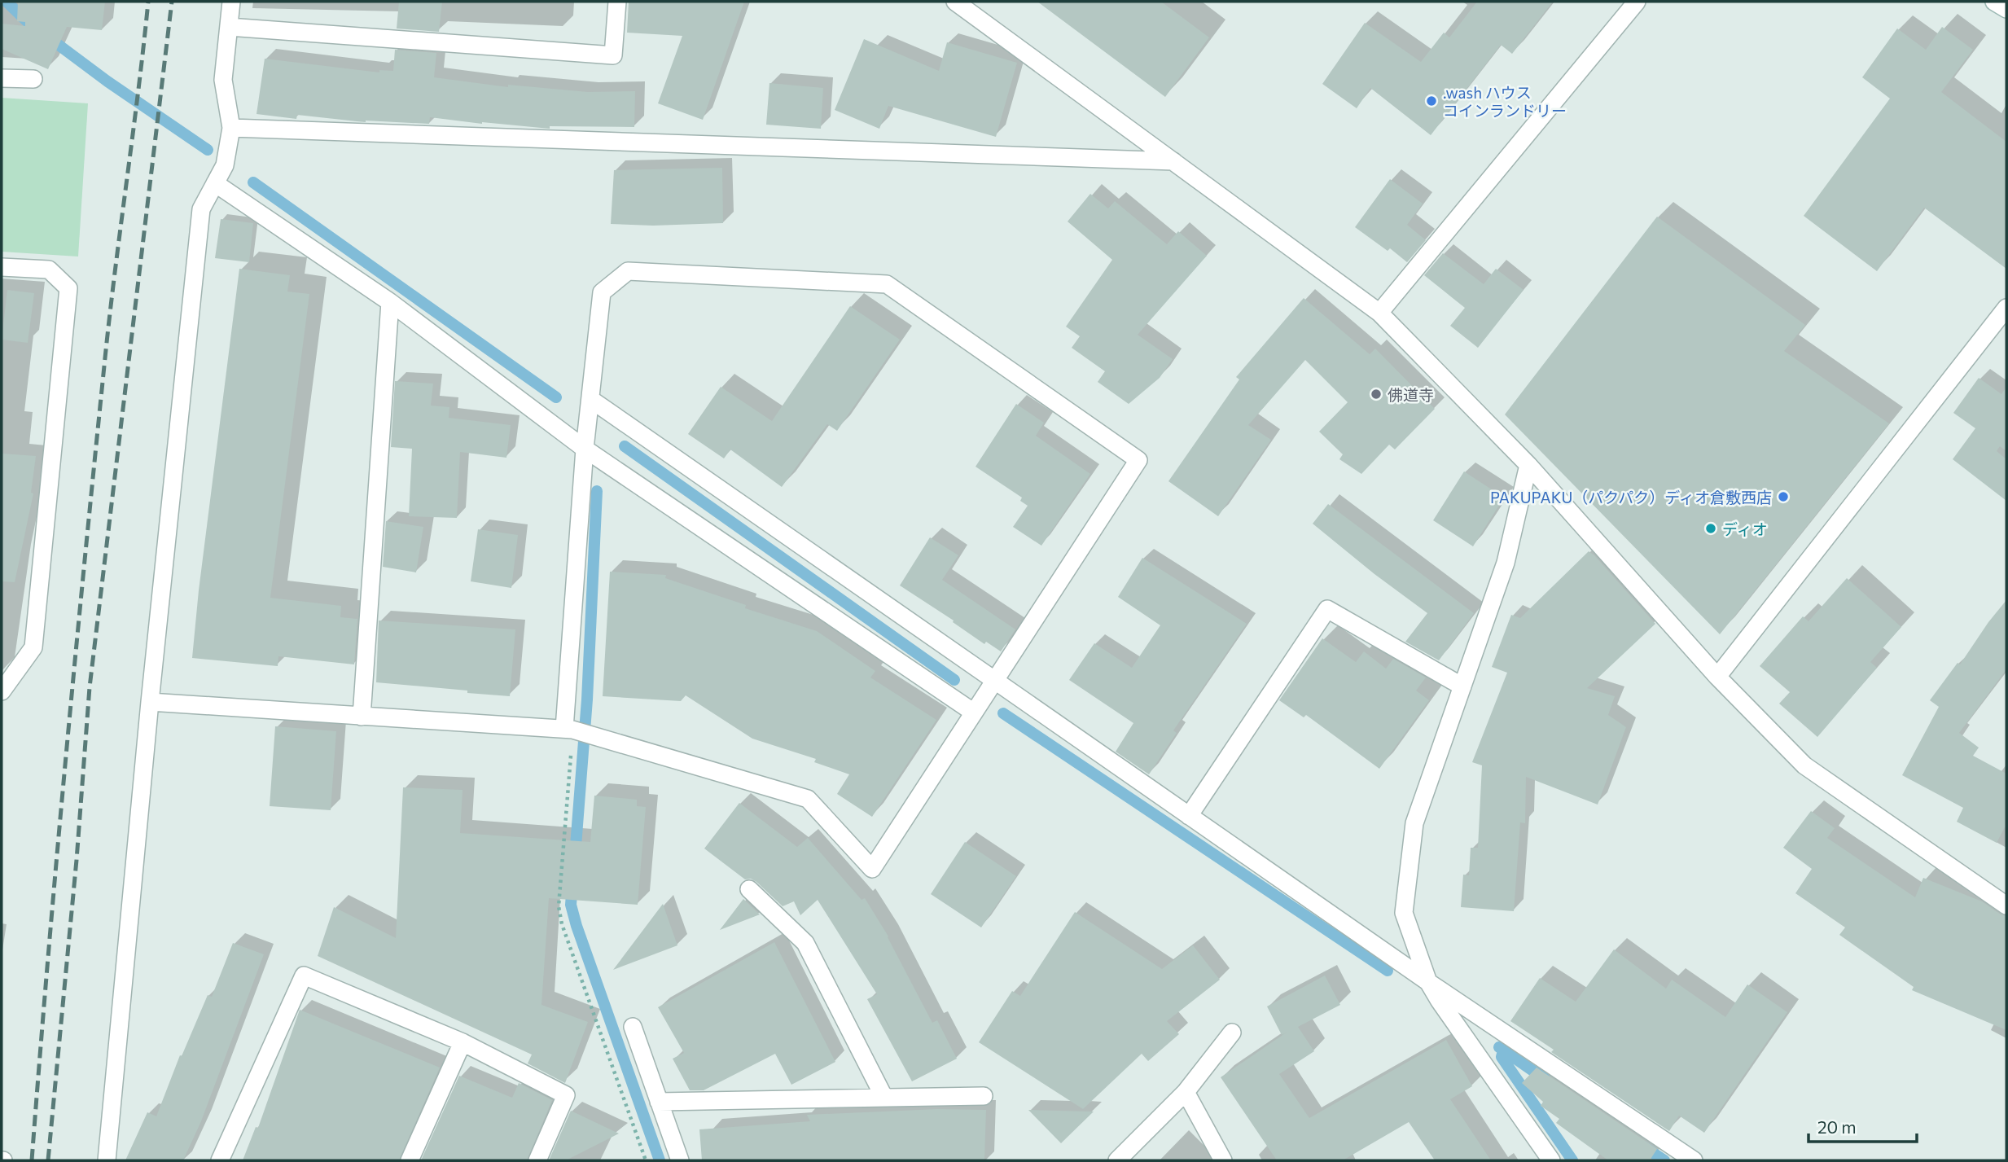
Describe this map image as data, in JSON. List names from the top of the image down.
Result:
{
  "places": [
    ".wash ハウス コインランドリー",
    "佛道寺",
    "PAKUPAKU（パクパク）ディオ倉敷西店",
    "ディオ"
  ],
  "scale_bar": "20 m"
}
